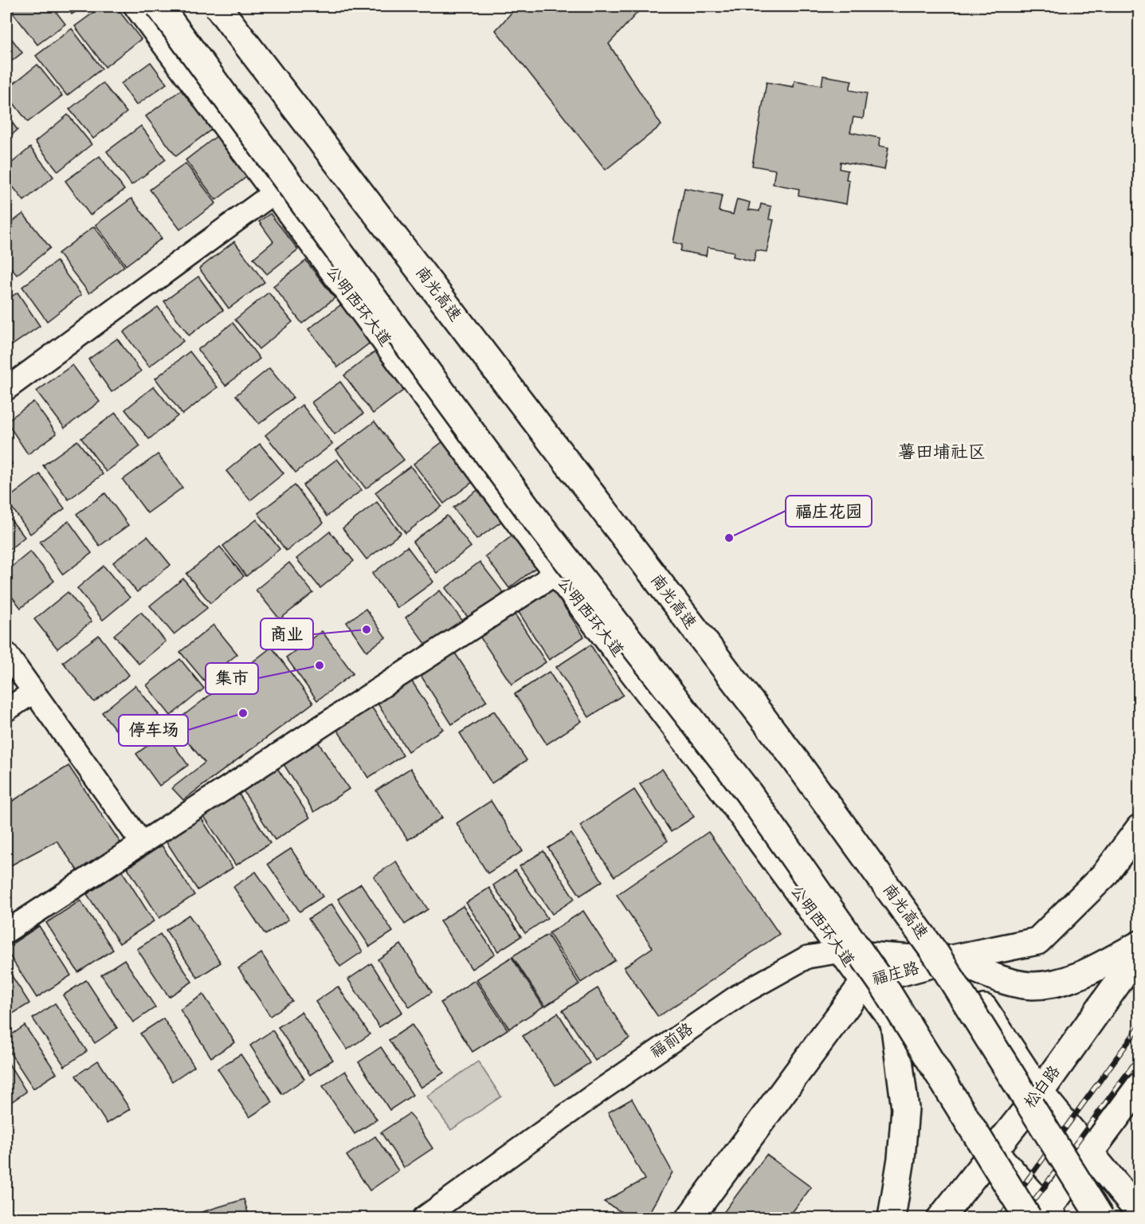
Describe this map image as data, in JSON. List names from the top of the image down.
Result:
{
  "streets": {
    "main road": [
      "南光高速",
      "公明西环大道",
      "福庄路",
      "松白路"
    ],
    "street": ["福前路"]
  },
  "crossings": [
    ["公明西环大道", "福庄路"],
    ["公明西环大道", "福前路"],
    ["公明西环大道", "松白路"],
    ["福庄路", "福前路"]
  ],
  "districts": ["薯田埔社区"],
  "places": [
    "福庄花园",
    "商业",
    "集市",
    "停车场"
  ]
}
